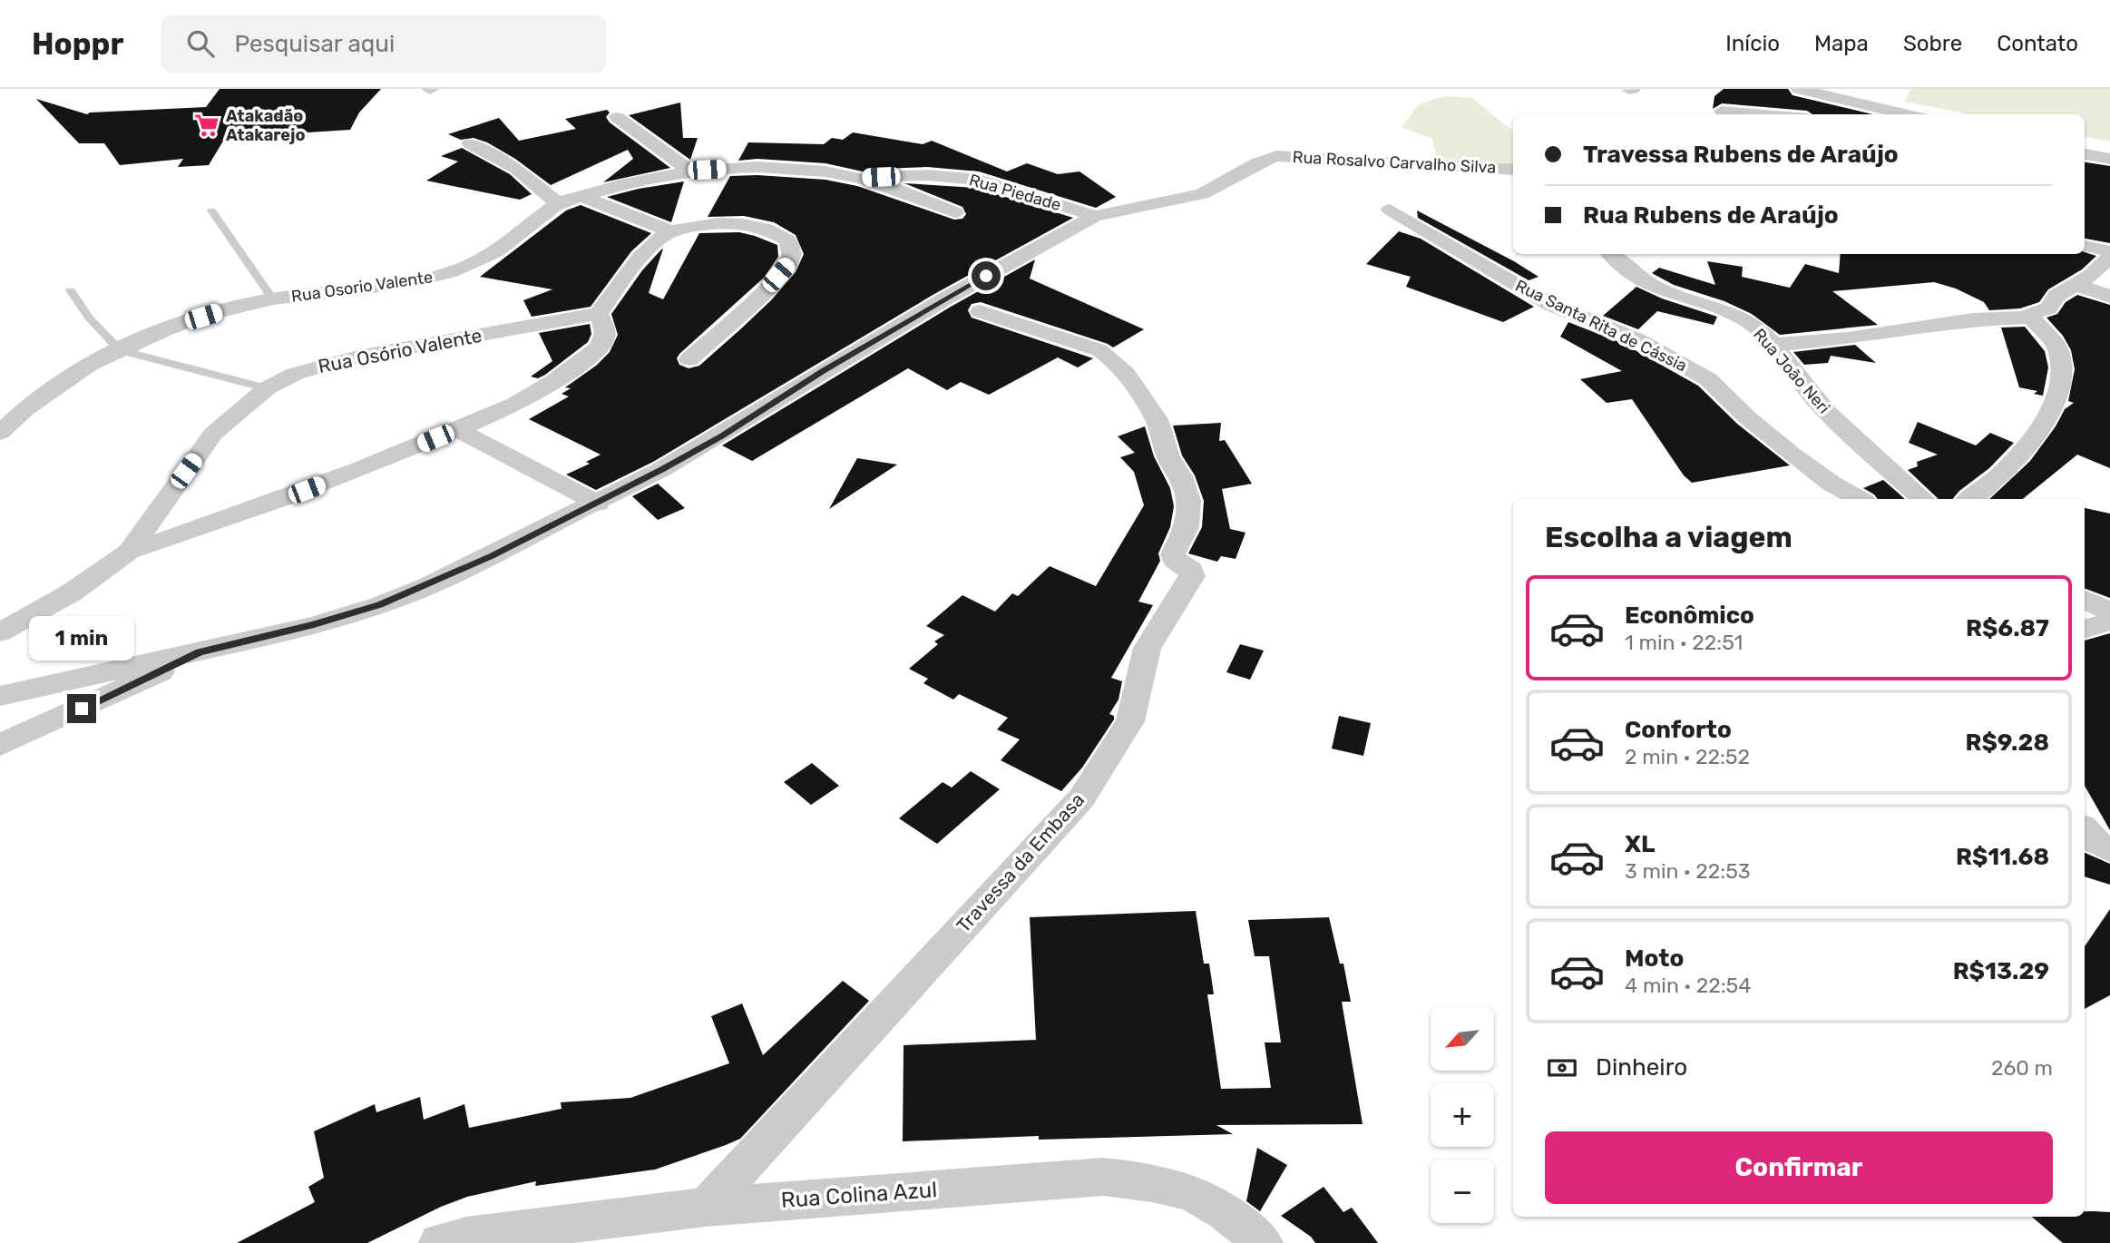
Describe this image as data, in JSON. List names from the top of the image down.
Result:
{
  "streets": {
    "street": [
      "Rua Rosalvo Carvalho Silva",
      "Rua Piedade",
      "Rua Osorio Valente",
      "Rua Santa Rita de Cássia",
      "Rua Osório Valente",
      "Rua João Neri",
      "Travessa da Embasa",
      "Rua Colina Azul"
    ]
  },
  "crossings": [
    ["Rua Rosalvo Carvalho Silva", "Rua Piedade"],
    ["Rua Piedade", "Rua Osorio Valente"],
    ["Travessa da Embasa", "Rua Colina Azul"]
  ],
  "places": {
    "supermarket": ["Atakadão Atakarejo"]
  },
  "north": "bottom left",
  "page": {
    "header": "Hoppr",
    "search": "Pesquisar aqui",
    "nav": [
      "Início",
      "Mapa",
      "Sobre",
      "Contato"
    ],
    "banner": ["Travessa Rubens de Araújo", "Rua Rubens de Araújo"],
    "heading": "Escolha a viagem",
    "list": [
      {
        "name": "Econômico",
        "note": "1 min · 22:51",
        "value": "R$6.87"
      },
      {
        "name": "Conforto",
        "note": "2 min · 22:52",
        "value": "R$9.28"
      },
      {
        "name": "XL",
        "note": "3 min · 22:53",
        "value": "R$11.68"
      },
      {
        "name": "Moto",
        "note": "4 min · 22:54",
        "value": "R$13.29"
      }
    ],
    "bubble": "1 min",
    "map_buttons": ["+", "−"],
    "pay": ["Dinheiro", "260 m"],
    "buttons": "Confirmar"
  }
}
